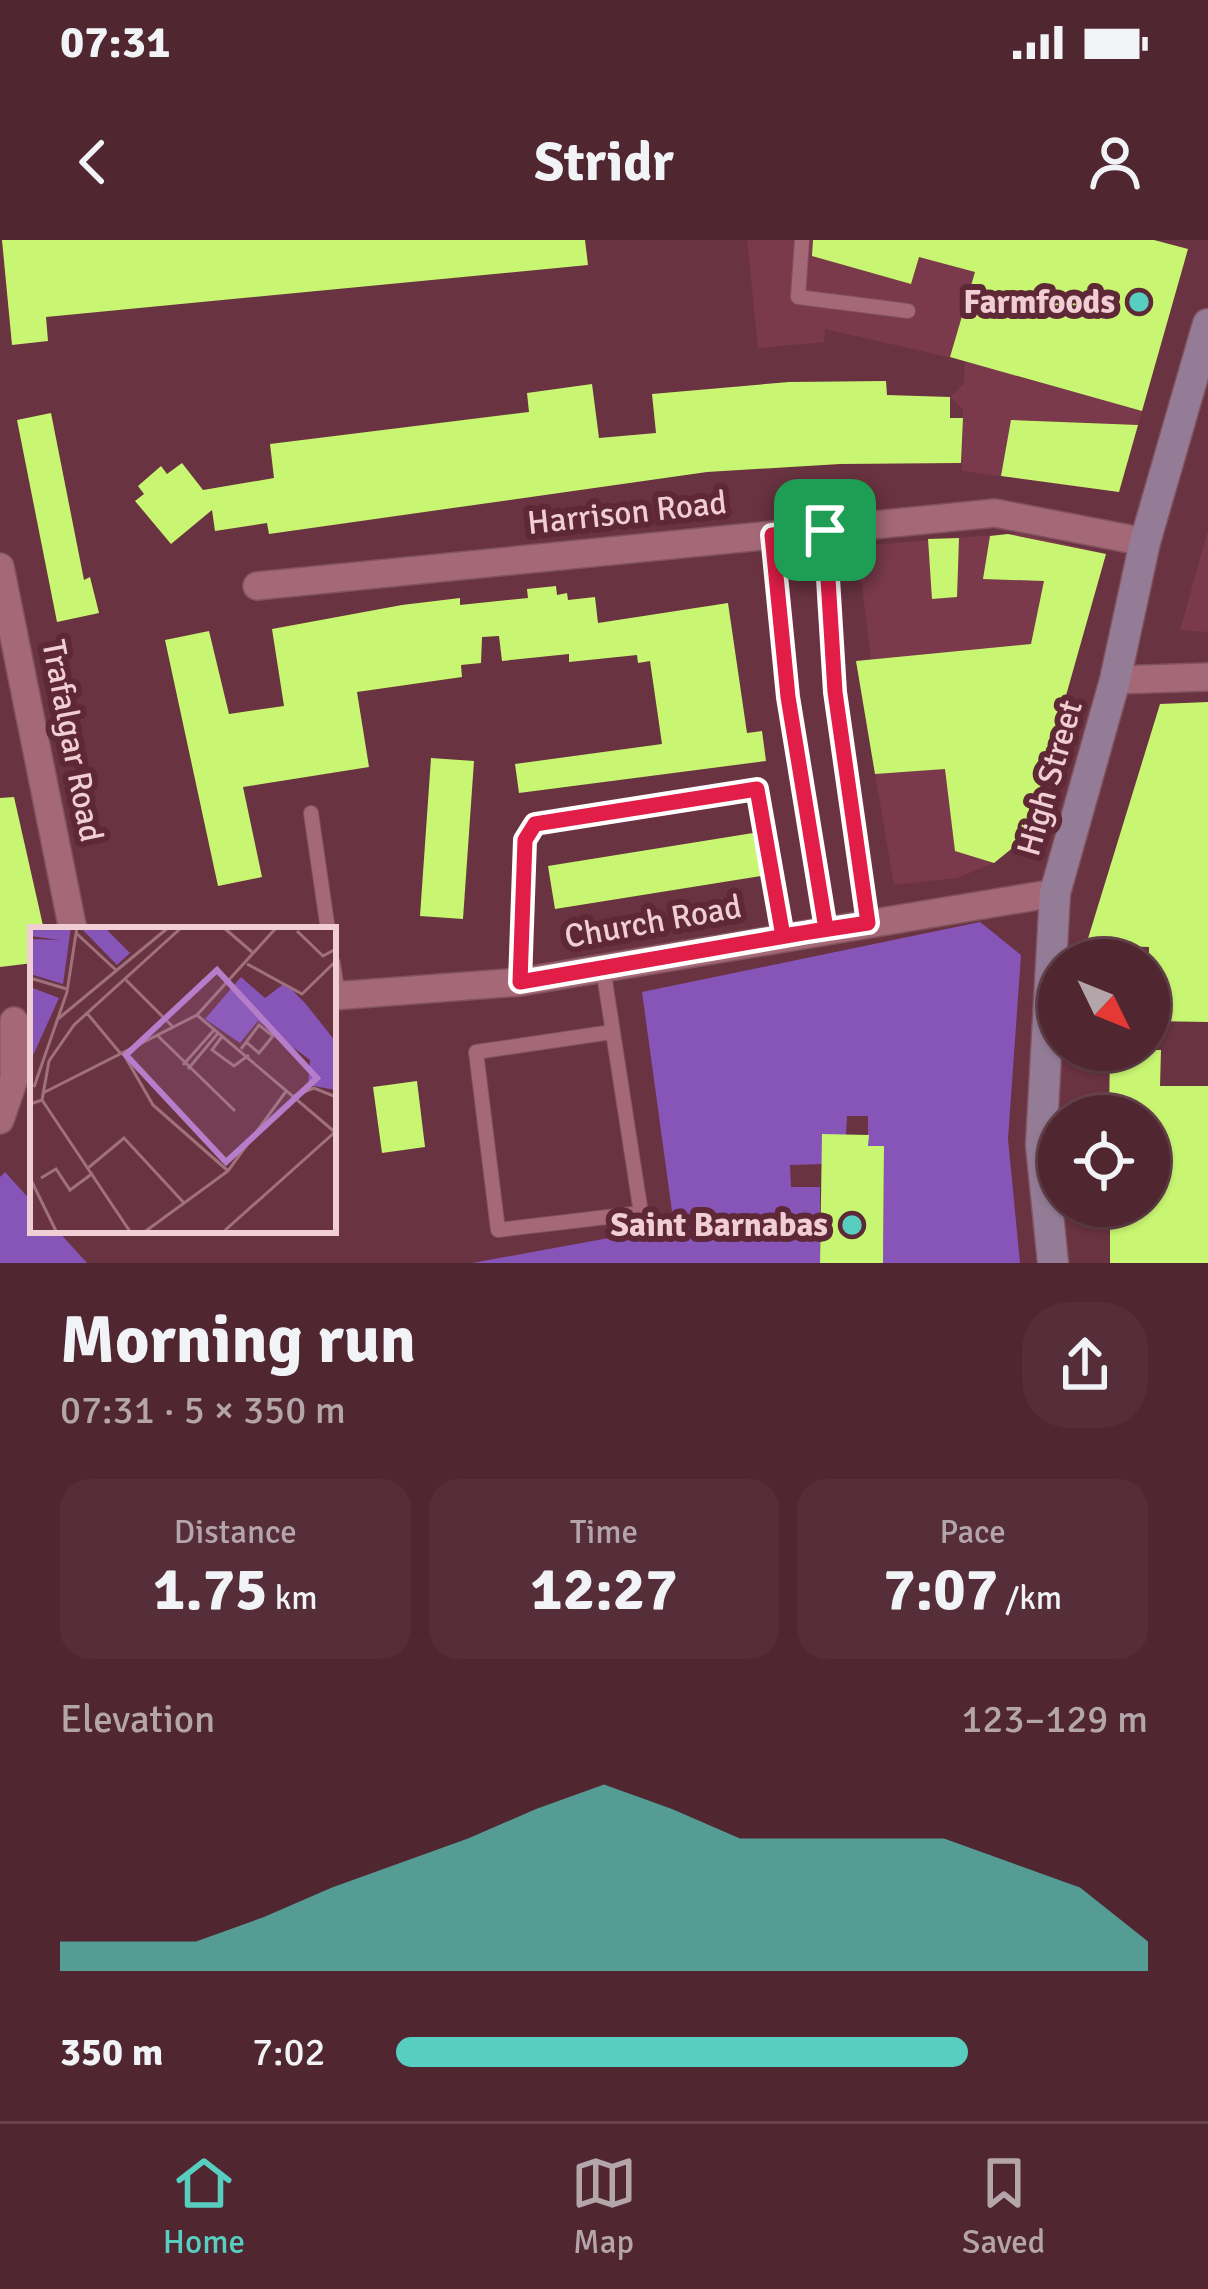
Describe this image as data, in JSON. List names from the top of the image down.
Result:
{
  "streets": {
    "main road": ["High Street"],
    "street": ["Harrison Road", "Trafalgar Road", "Church Road"]
  },
  "crossings": [
    ["Harrison Road", "High Street"],
    ["High Street", "Church Road"]
  ],
  "places": ["Farmfoods", "Saint Barnabas"],
  "north": "bottom right",
  "page": {
    "status": "07:31",
    "header": "Stridr",
    "heading": ["Morning run", "07:31 · 5 × 350 m"],
    "stats": [
      ["Distance", "1.75 km"],
      ["Time", "12:27"],
      ["Pace", "7:07 /km"]
    ],
    "chart": ["Elevation", "123–129 m"],
    "list": [
      {
        "name": "350 m",
        "note": "7:02"
      }
    ],
    "tabs": ["Home", "Map", "Saved"]
  }
}
